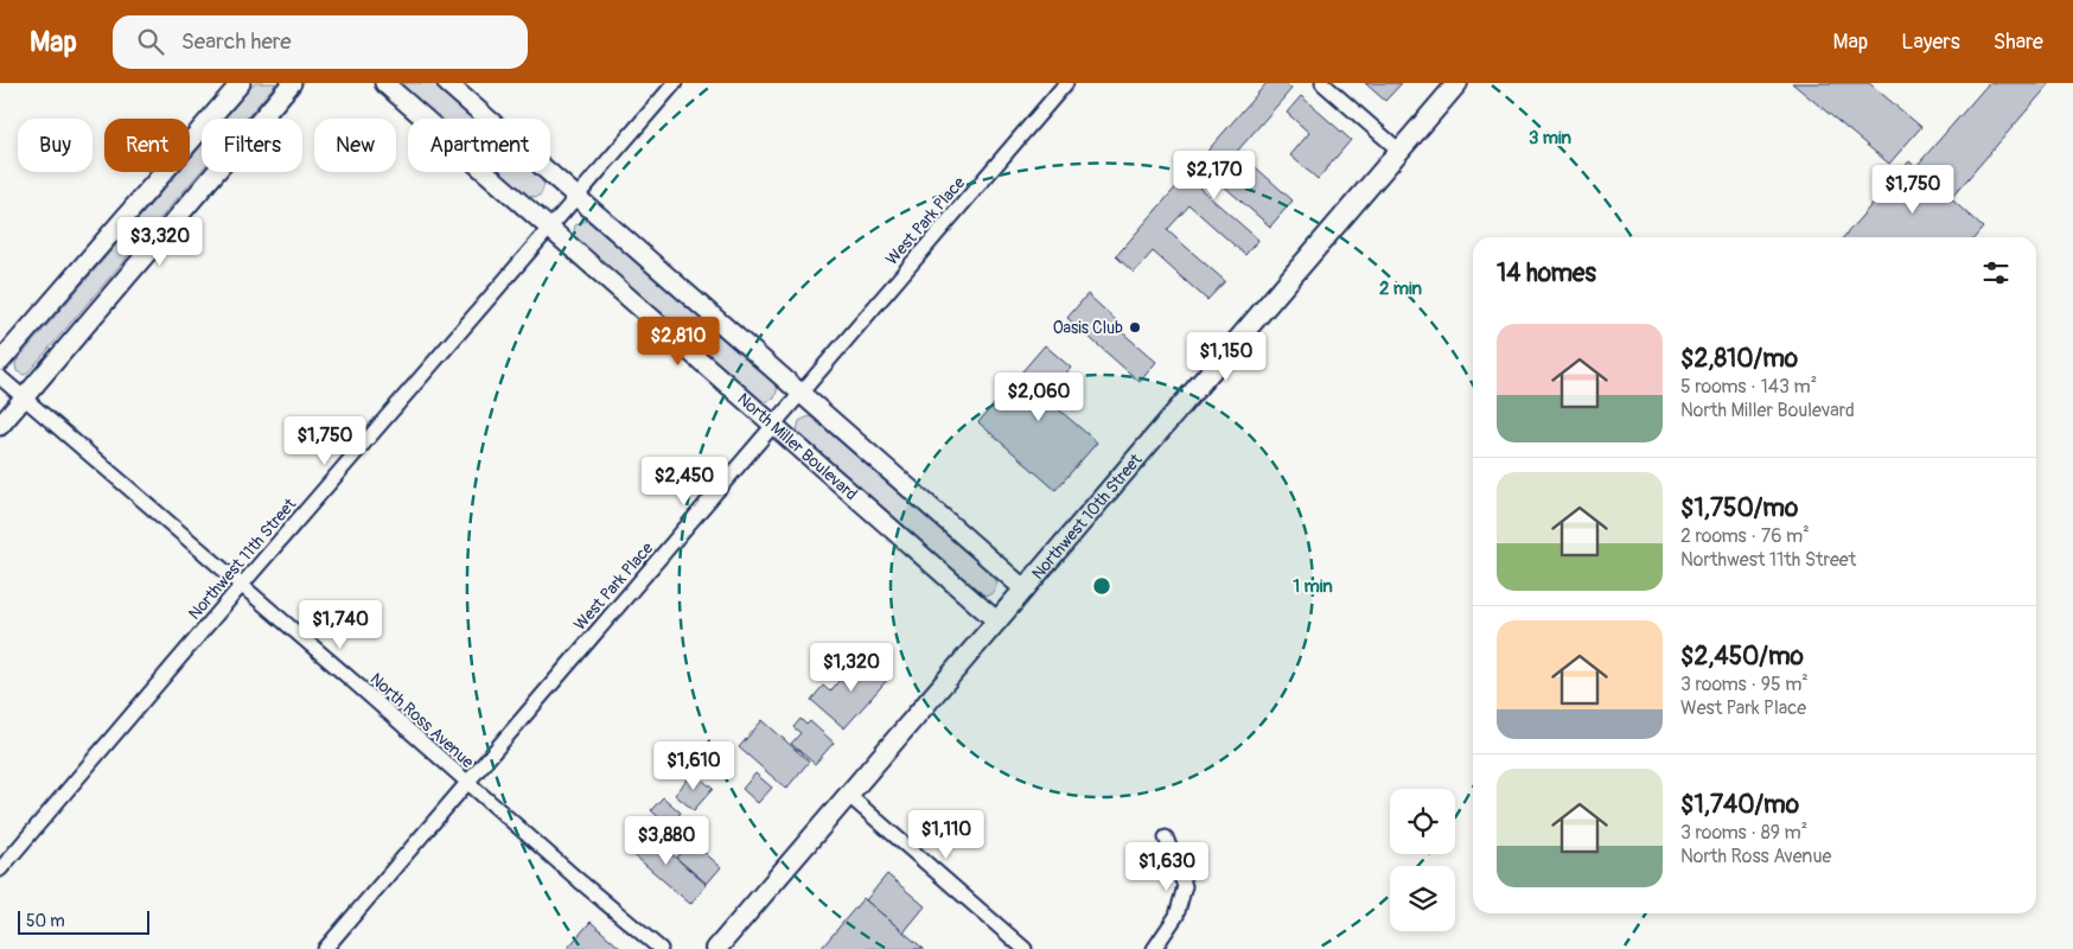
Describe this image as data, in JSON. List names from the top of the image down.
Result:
{
  "streets": {
    "main road": ["Northwest 10th Street"],
    "street": [
      "West Park Place",
      "North Miller Boulevard",
      "Northwest 11th Street",
      "North Ross Avenue"
    ]
  },
  "crossings": [
    ["West Park Place", "North Miller Boulevard"],
    ["West Park Place", "North Ross Avenue"],
    ["North Miller Boulevard", "Northwest 10th Street"],
    ["North Miller Boulevard", "Northwest 11th Street"],
    ["Northwest 11th Street", "North Ross Avenue"]
  ],
  "places": ["Oasis Club"],
  "scale_bar": "50 m",
  "page": {
    "header": "Map",
    "search": "Search here",
    "nav": ["Map", "Layers", "Share"],
    "chip": [
      "Buy",
      "Rent",
      "Filters",
      "New",
      "Apartment"
    ],
    "price": [
      "$2,170",
      "$1,750",
      "$3,320",
      "$2,810",
      "$1,150",
      "$2,060",
      "$1,750",
      "$2,450",
      "$1,740",
      "$1,320",
      "$1,610",
      "$1,110",
      "$3,880",
      "$1,630"
    ],
    "heading": "14 homes",
    "list": [
      {
        "name": "$2,810/mo",
        "note": "5 rooms · 143 m² · North Miller Boulevard"
      },
      {
        "name": "$1,750/mo",
        "note": "2 rooms · 76 m² · Northwest 11th Street"
      },
      {
        "name": "$2,450/mo",
        "note": "3 rooms · 95 m² · West Park Place"
      },
      {
        "name": "$1,740/mo",
        "note": "3 rooms · 89 m² · North Ross Avenue"
      }
    ],
    "scale": "50 m"
  },
  "rings": ["3 min", "2 min", "1 min"]
}
